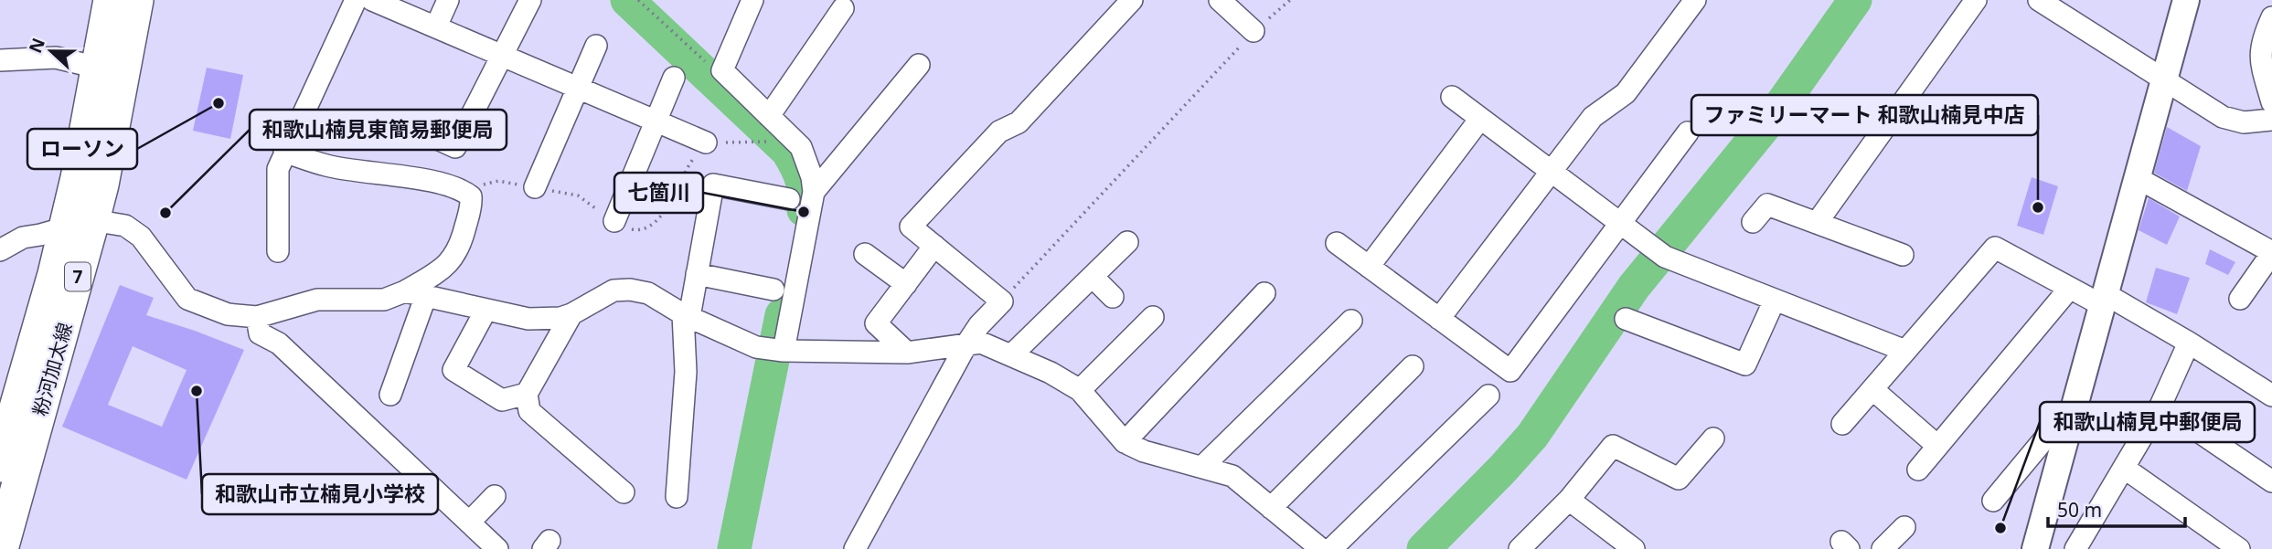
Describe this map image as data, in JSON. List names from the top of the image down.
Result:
{
  "streets": {
    "main road": ["7", "粉河加太線"]
  },
  "places": [
    "ローソン",
    "ファミリーマート 和歌山楠見中店",
    "七箇川",
    "和歌山楠見東簡易郵便局",
    "和歌山市立楠見小学校",
    "和歌山楠見中郵便局"
  ],
  "scale_bar": "50 m",
  "north": "left"
}
